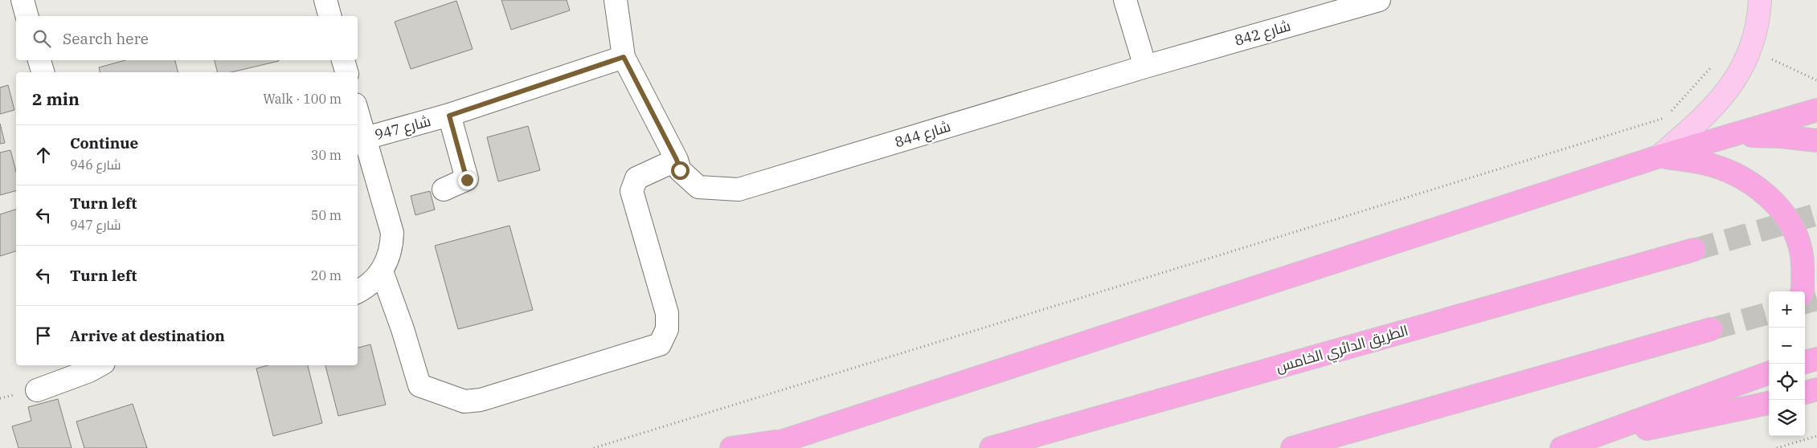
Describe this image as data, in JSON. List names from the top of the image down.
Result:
{
  "streets": {
    "highway": ["الطريق الدائري الخامس"],
    "street": ["شارع 842", "شارع 947", "شارع 844"]
  },
  "crossings": [
    ["شارع 842", "شارع 844"]
  ],
  "page": {
    "search": "Search here",
    "heading": ["2 min", "Walk · 100 m"],
    "list": [
      ["Continue", "شارع 946", "30 m"],
      ["Turn left", "شارع 947", "50 m"],
      ["Turn left", "20 m"],
      "Arrive at destination"
    ],
    "map_buttons": ["+", "−"]
  }
}
